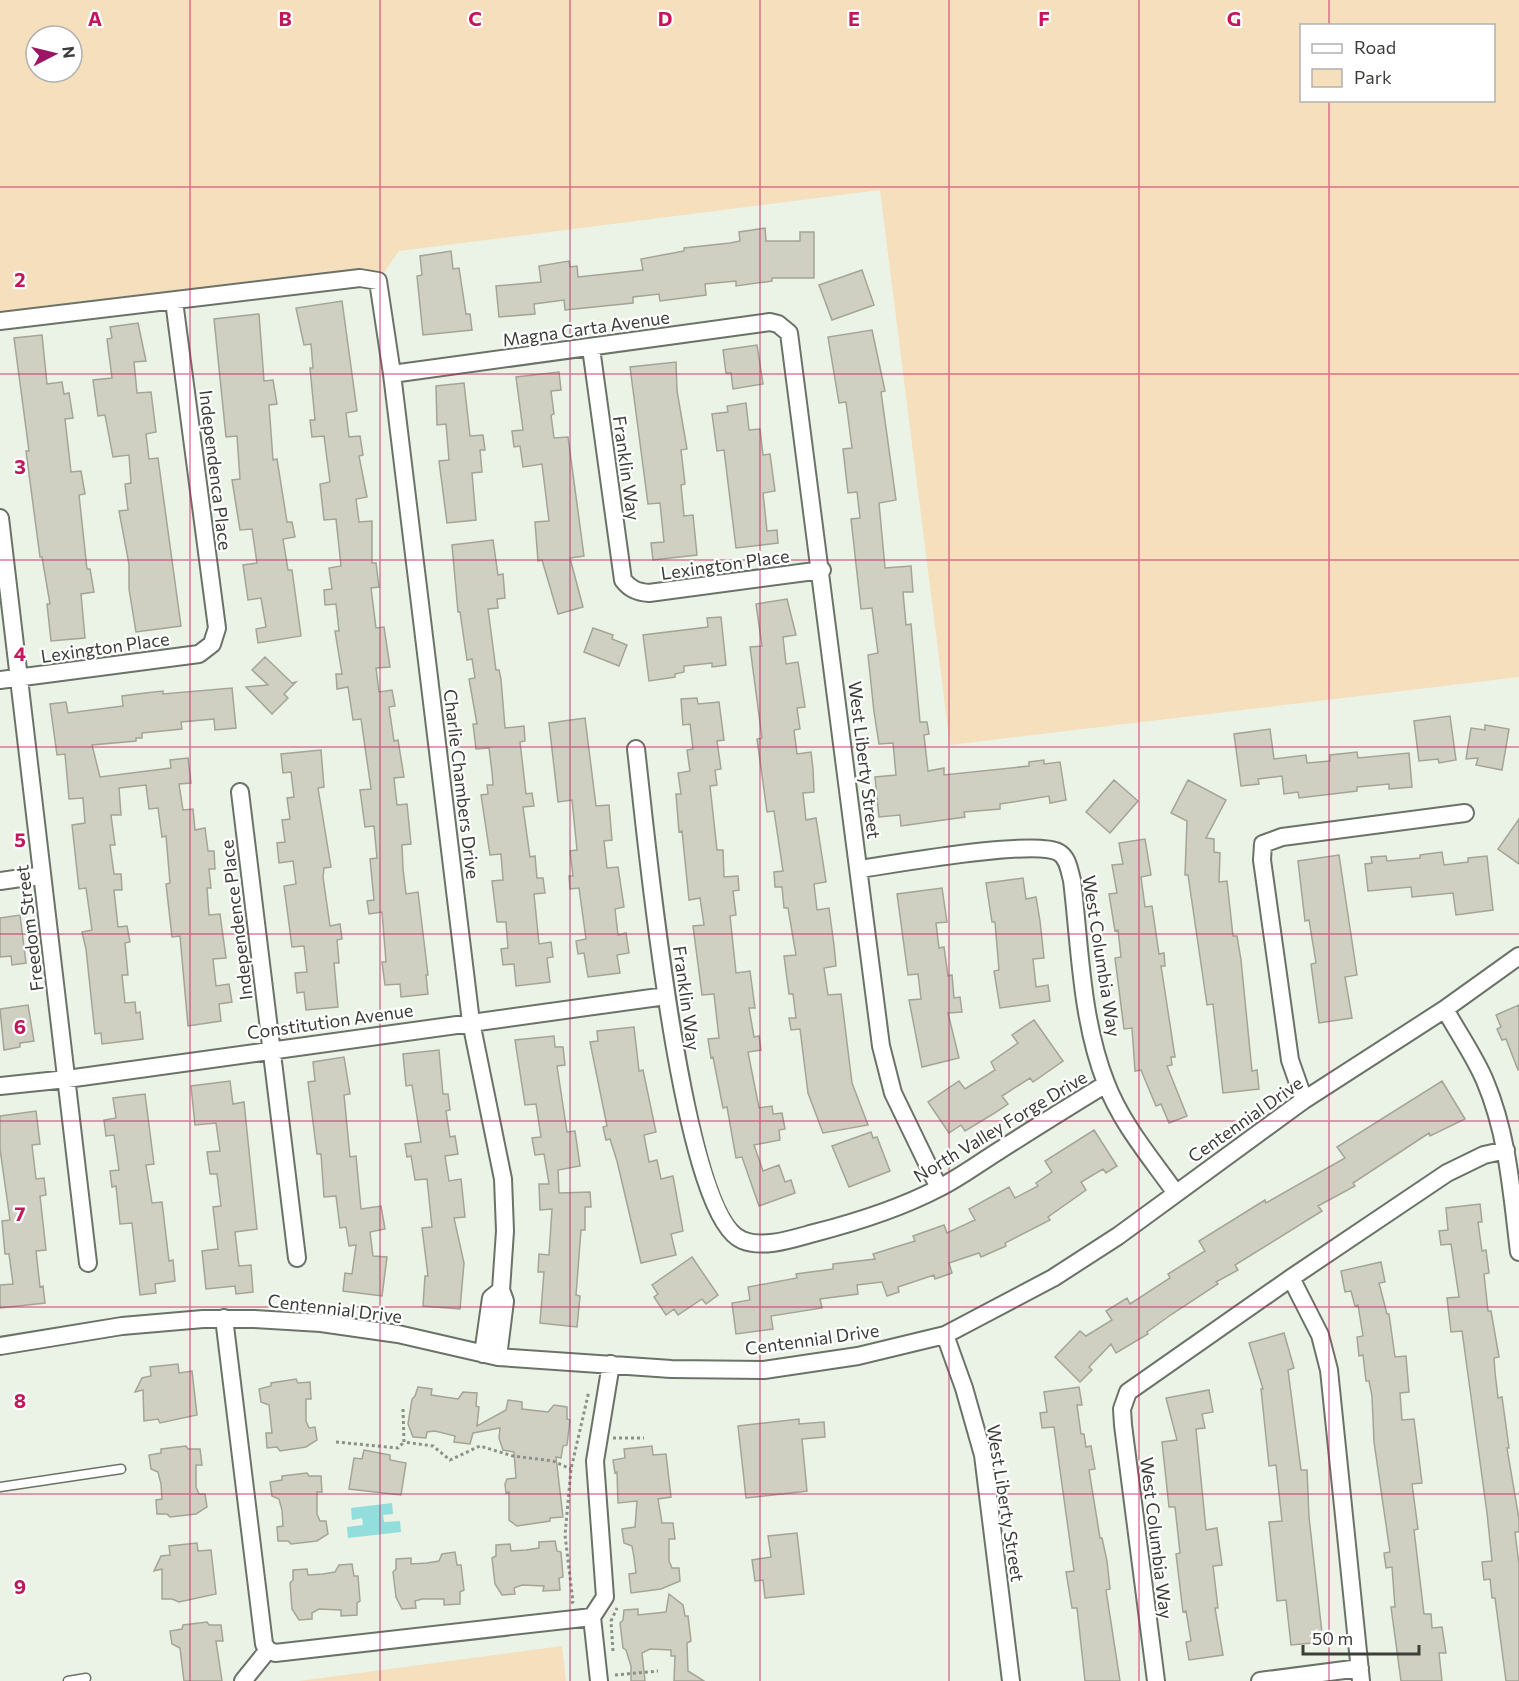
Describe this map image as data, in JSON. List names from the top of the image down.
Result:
{
  "streets": {
    "street": [
      "Magna Carta Avenue",
      "Franklin Way",
      "Independenca Place",
      "Lexington Place",
      "West Liberty Street",
      "Charlie Chambers Drive",
      "Independence Place",
      "Freedom Street",
      "West Columbia Way",
      "Constitution Avenue",
      "Centennial Drive",
      "North Valley Forge Drive"
    ]
  },
  "crossings": [
    ["Magna Carta Avenue", "Franklin Way"],
    ["Magna Carta Avenue", "West Liberty Street"],
    ["Magna Carta Avenue", "Charlie Chambers Drive"],
    ["Franklin Way", "Lexington Place"],
    ["Franklin Way", "Constitution Avenue"],
    ["Franklin Way", "North Valley Forge Drive"],
    ["Independenca Place", "Lexington Place"],
    ["Independenca Place", "Charlie Chambers Drive"],
    ["Lexington Place", "West Liberty Street"],
    ["Lexington Place", "Freedom Street"],
    ["West Liberty Street", "West Columbia Way"],
    ["West Liberty Street", "Centennial Drive"],
    ["West Liberty Street", "North Valley Forge Drive"],
    ["Charlie Chambers Drive", "Constitution Avenue"],
    ["Charlie Chambers Drive", "Centennial Drive"],
    ["Independence Place", "Constitution Avenue"],
    ["Freedom Street", "Constitution Avenue"],
    ["West Columbia Way", "Centennial Drive"],
    ["West Columbia Way", "North Valley Forge Drive"]
  ],
  "legend": ["Road", "Park"],
  "scale_bar": "50 m",
  "north": "right",
  "grid": {
    "columns": [
      "A",
      "B",
      "C",
      "D",
      "E",
      "F",
      "G"
    ],
    "rows": [
      "2",
      "3",
      "4",
      "5",
      "6",
      "7",
      "8",
      "9"
    ]
  }
}
